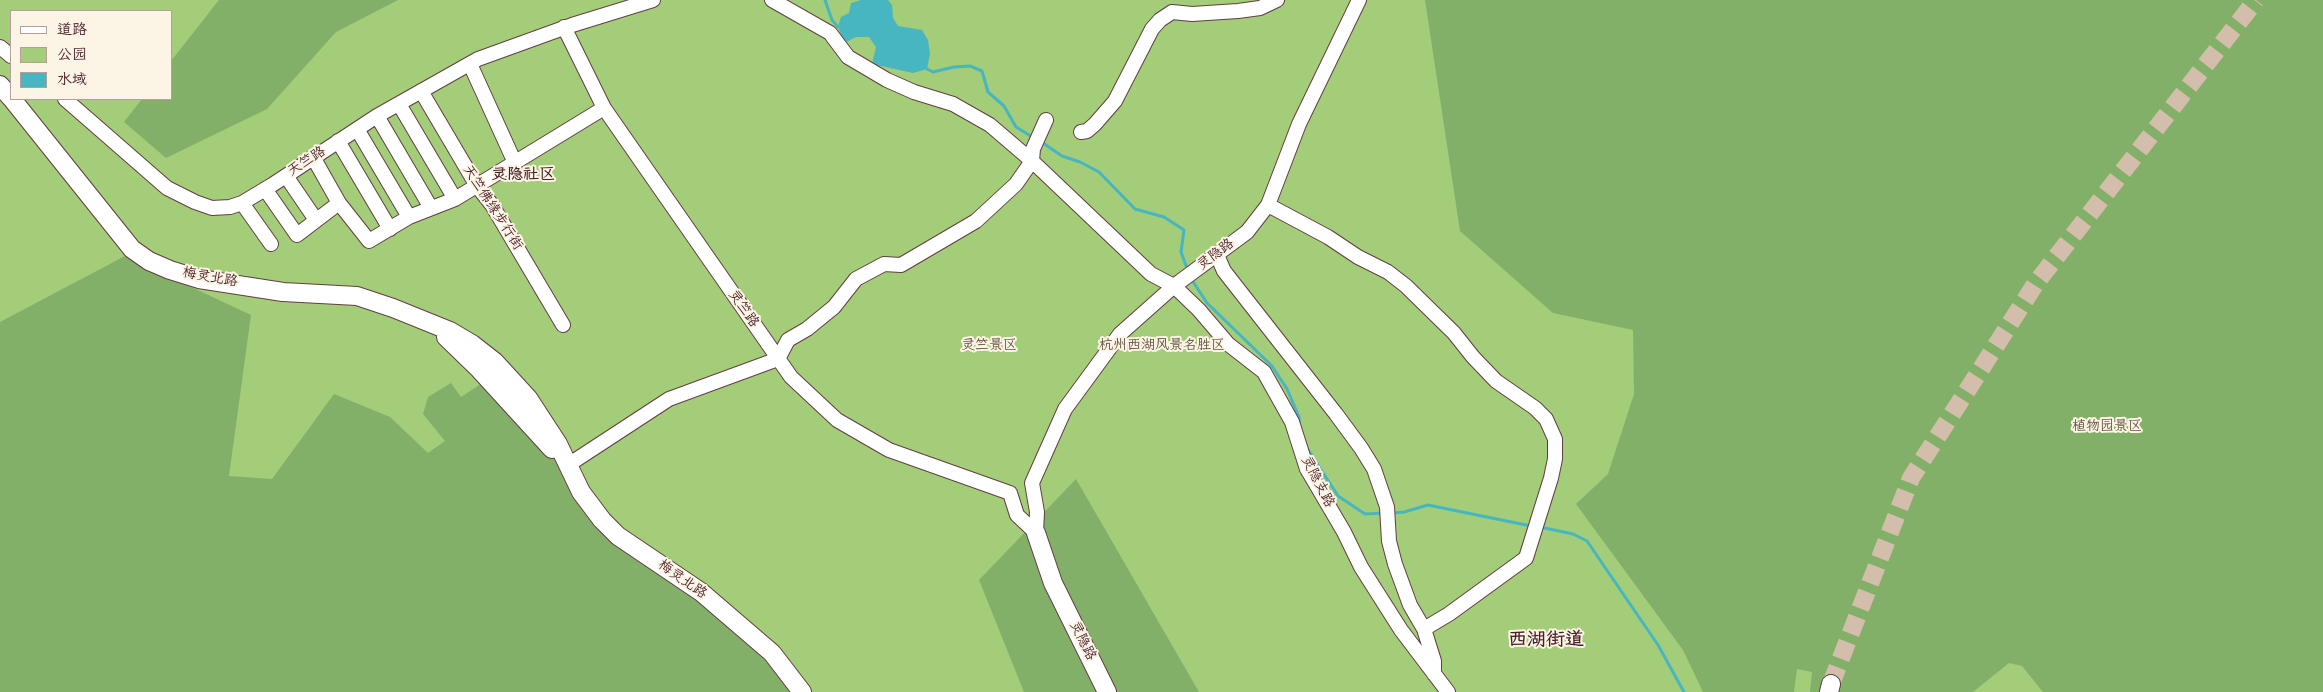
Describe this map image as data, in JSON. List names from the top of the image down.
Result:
{
  "streets": {
    "main road": ["灵隐路", "梅灵北路"],
    "street": [
      "天竺路",
      "天竺佛缘步行街",
      "灵竺路",
      "灵隐支路"
    ]
  },
  "crossings": [
    ["天竺路", "天竺佛缘步行街"],
    ["天竺路", "灵竺路"],
    ["灵隐路", "灵隐支路"]
  ],
  "districts": ["灵隐社区", "西湖街道"],
  "parks": ["灵竺景区", "杭州西湖风景名胜区", "植物园景区"],
  "legend": ["道路", "公园", "水域"]
}
